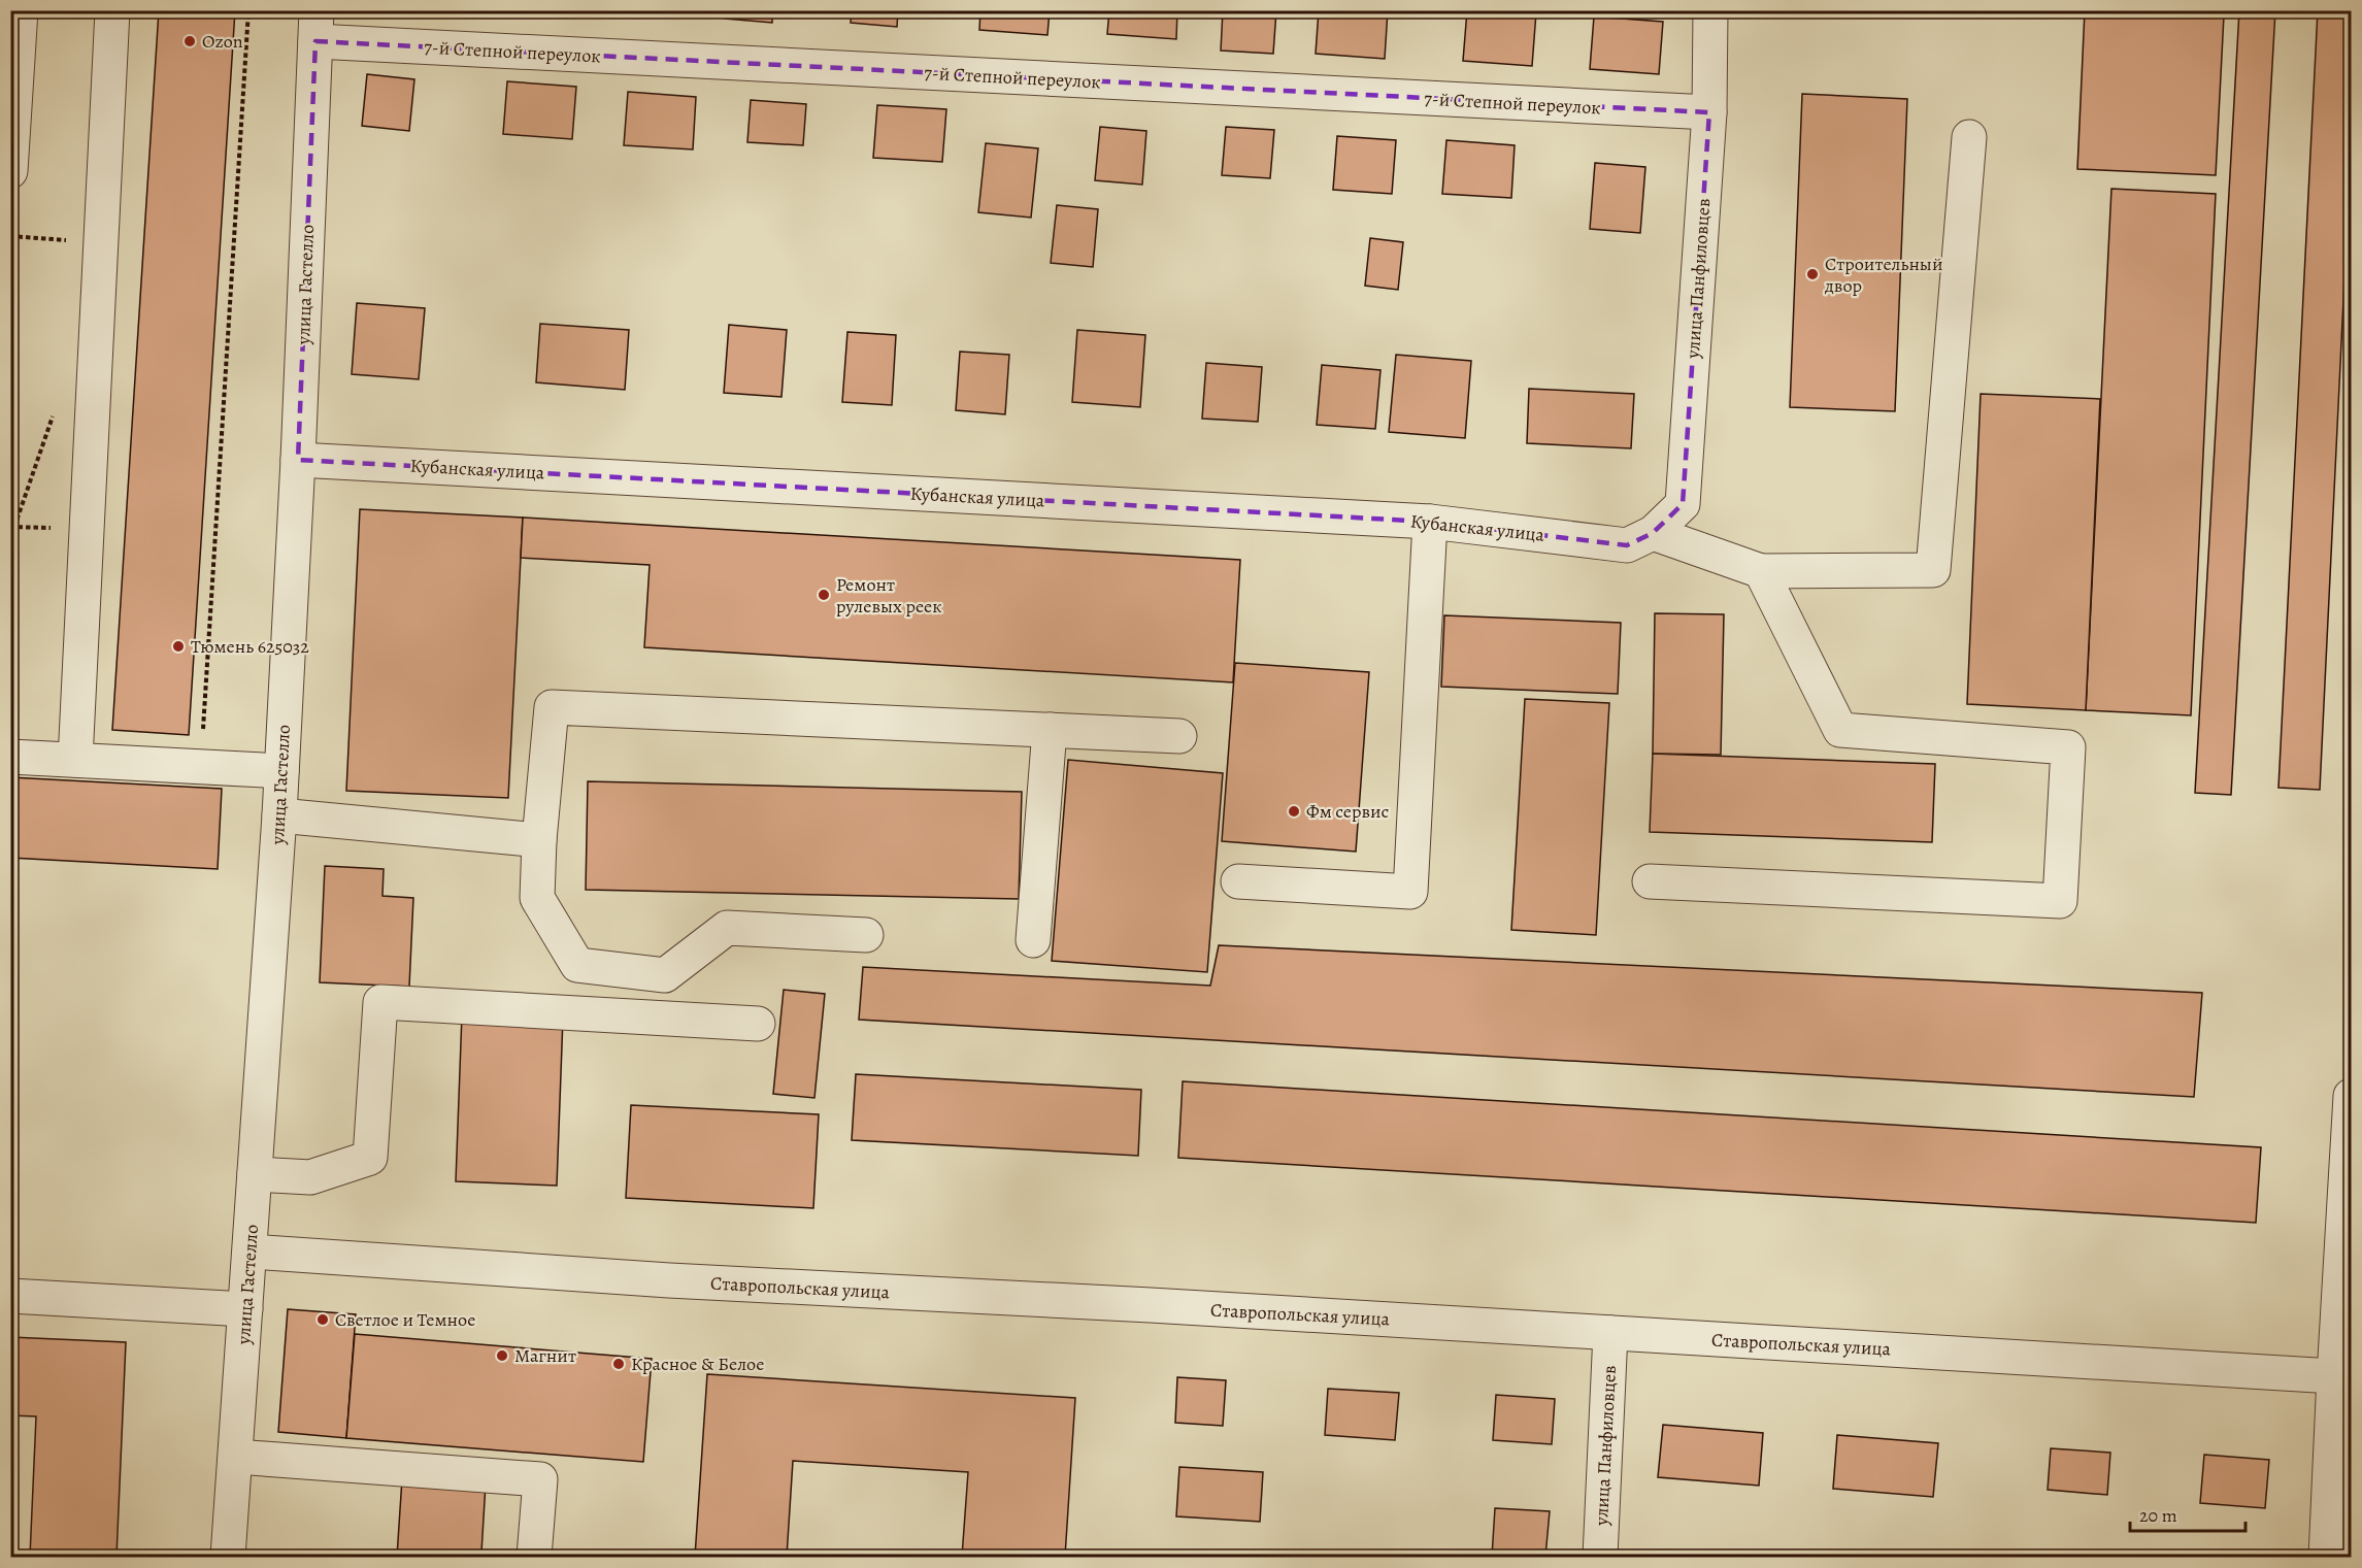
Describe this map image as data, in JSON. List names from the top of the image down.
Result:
{
  "streets": {
    "street": [
      "7-й Степной переулок",
      "улица Панфиловцев",
      "улица Гастелло",
      "Кубанская улица",
      "Ставропольская улица"
    ]
  },
  "crossings": [
    ["7-й Степной переулок", "улица Панфиловцев"],
    ["7-й Степной переулок", "улица Гастелло"],
    ["улица Панфиловцев", "Кубанская улица"],
    ["улица Панфиловцев", "Ставропольская улица"],
    ["улица Гастелло", "Кубанская улица"],
    ["улица Гастелло", "Ставропольская улица"]
  ],
  "places": [
    "Ozon",
    "Строительный двор",
    "Ремонт рулевых реек",
    "Тюмень 625032",
    "Фм сервис",
    "Светлое и Темное",
    "Магнит",
    "Красное & Белое"
  ],
  "scale_bar": "20 m"
}
